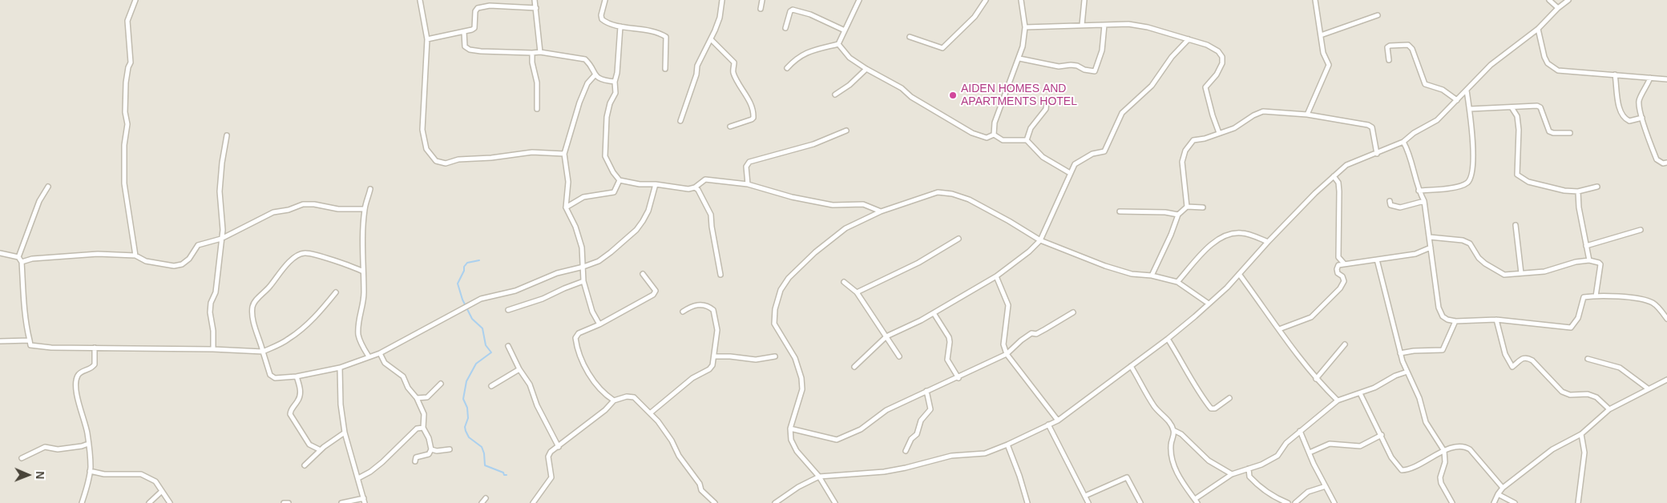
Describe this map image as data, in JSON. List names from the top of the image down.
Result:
{
  "places": ["AIDEN HOMES AND APARTMENTS HOTEL"],
  "north": "right"
}
